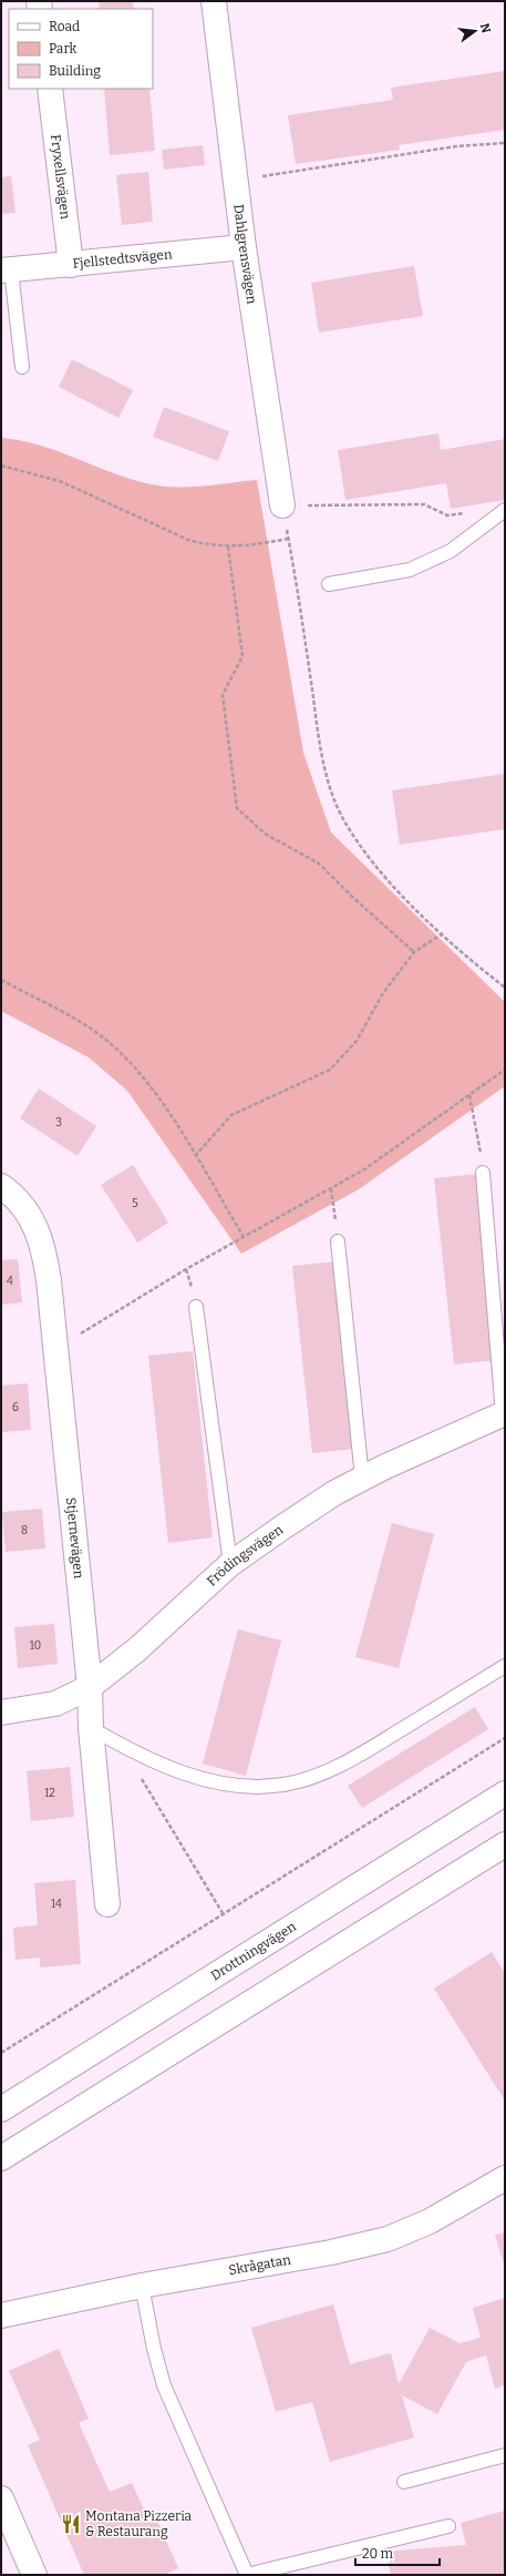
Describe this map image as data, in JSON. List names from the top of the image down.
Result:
{
  "streets": {
    "street": [
      "Fryxellsvägen",
      "Dahlgrensvägen",
      "Fjellstedtsvägen",
      "Stjernevägen",
      "Frödingsvägen",
      "Drottningvägen",
      "Skrågatan"
    ]
  },
  "crossings": [
    ["Fryxellsvägen", "Fjellstedtsvägen"],
    ["Dahlgrensvägen", "Fjellstedtsvägen"],
    ["Stjernevägen", "Frödingsvägen"]
  ],
  "places": {
    "restaurant": ["Montana Pizzeria & Restaurang"]
  },
  "house_numbers": [
    "3",
    "5",
    "4",
    "6",
    "8",
    "10",
    "12",
    "14"
  ],
  "legend": ["Road", "Park", "Building"],
  "scale_bar": "20 m",
  "north": "right"
}
